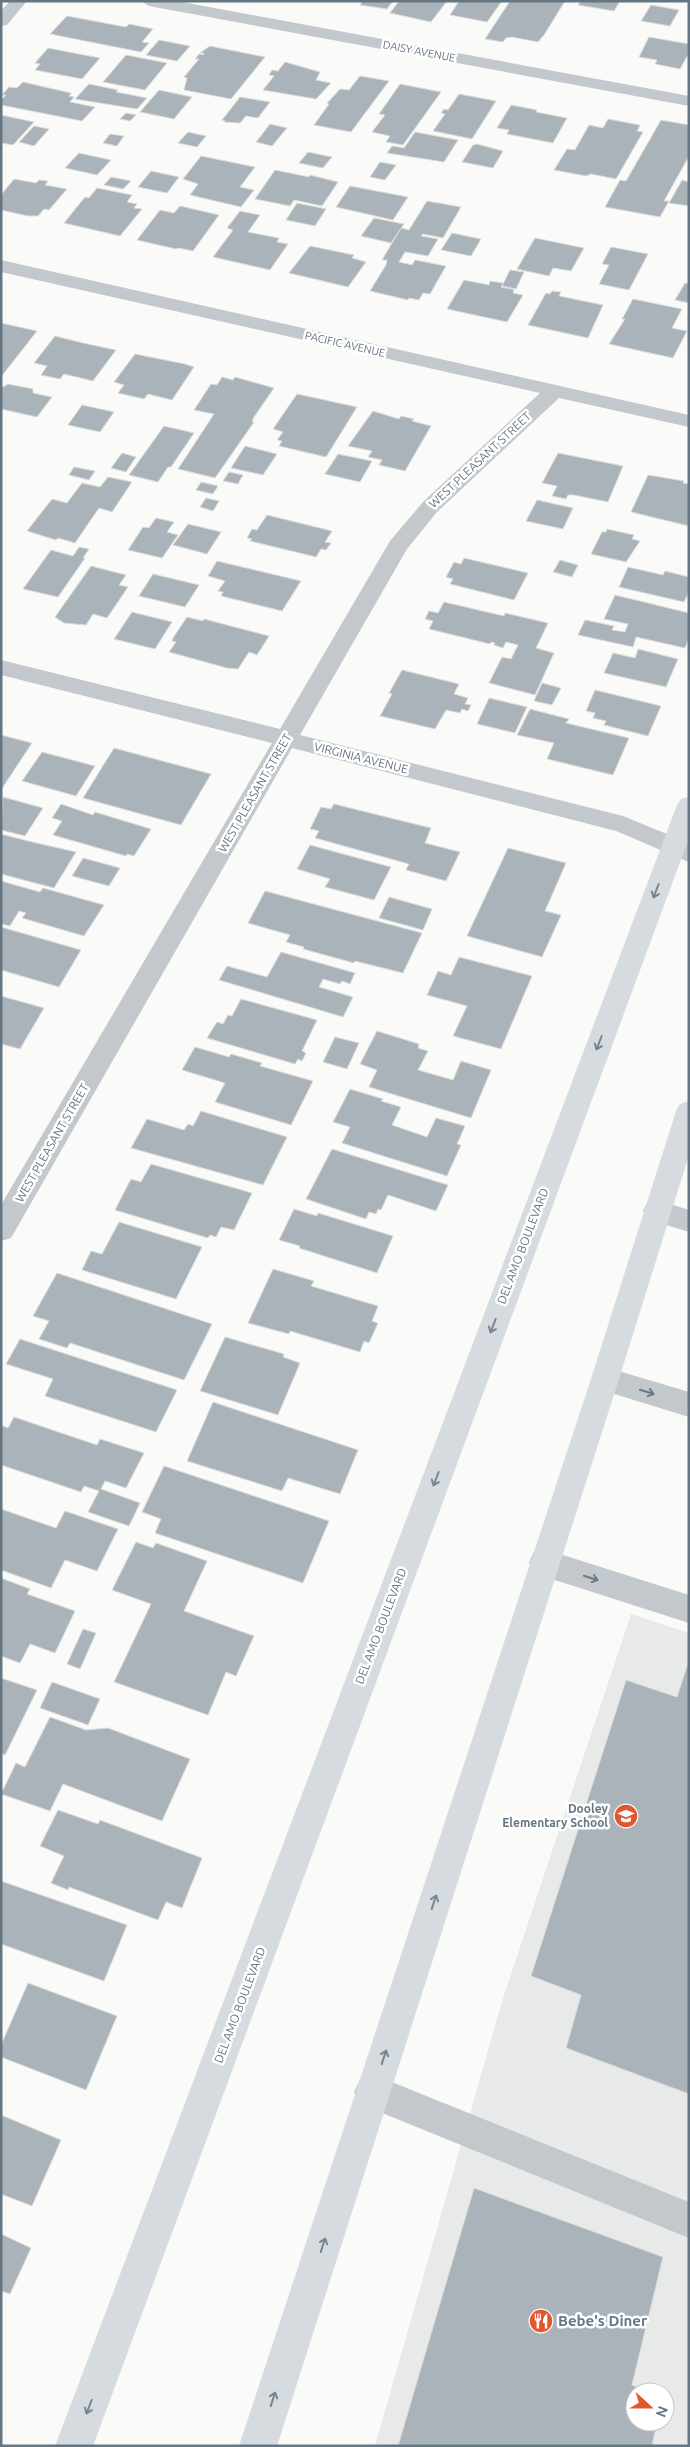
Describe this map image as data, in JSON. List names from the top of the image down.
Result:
{
  "streets": {
    "main road": ["DEL AMO BOULEVARD"],
    "street": [
      "DAISY AVENUE",
      "PACIFIC AVENUE",
      "WEST PLEASANT STREET",
      "VIRGINIA AVENUE"
    ]
  },
  "crossings": [
    ["PACIFIC AVENUE", "WEST PLEASANT STREET"],
    ["WEST PLEASANT STREET", "VIRGINIA AVENUE"],
    ["VIRGINIA AVENUE", "DEL AMO BOULEVARD"]
  ],
  "places": {
    "school or university": ["Dooley Elementary School"],
    "restaurant": ["Bebe's Diner"]
  },
  "north": "right"
}
